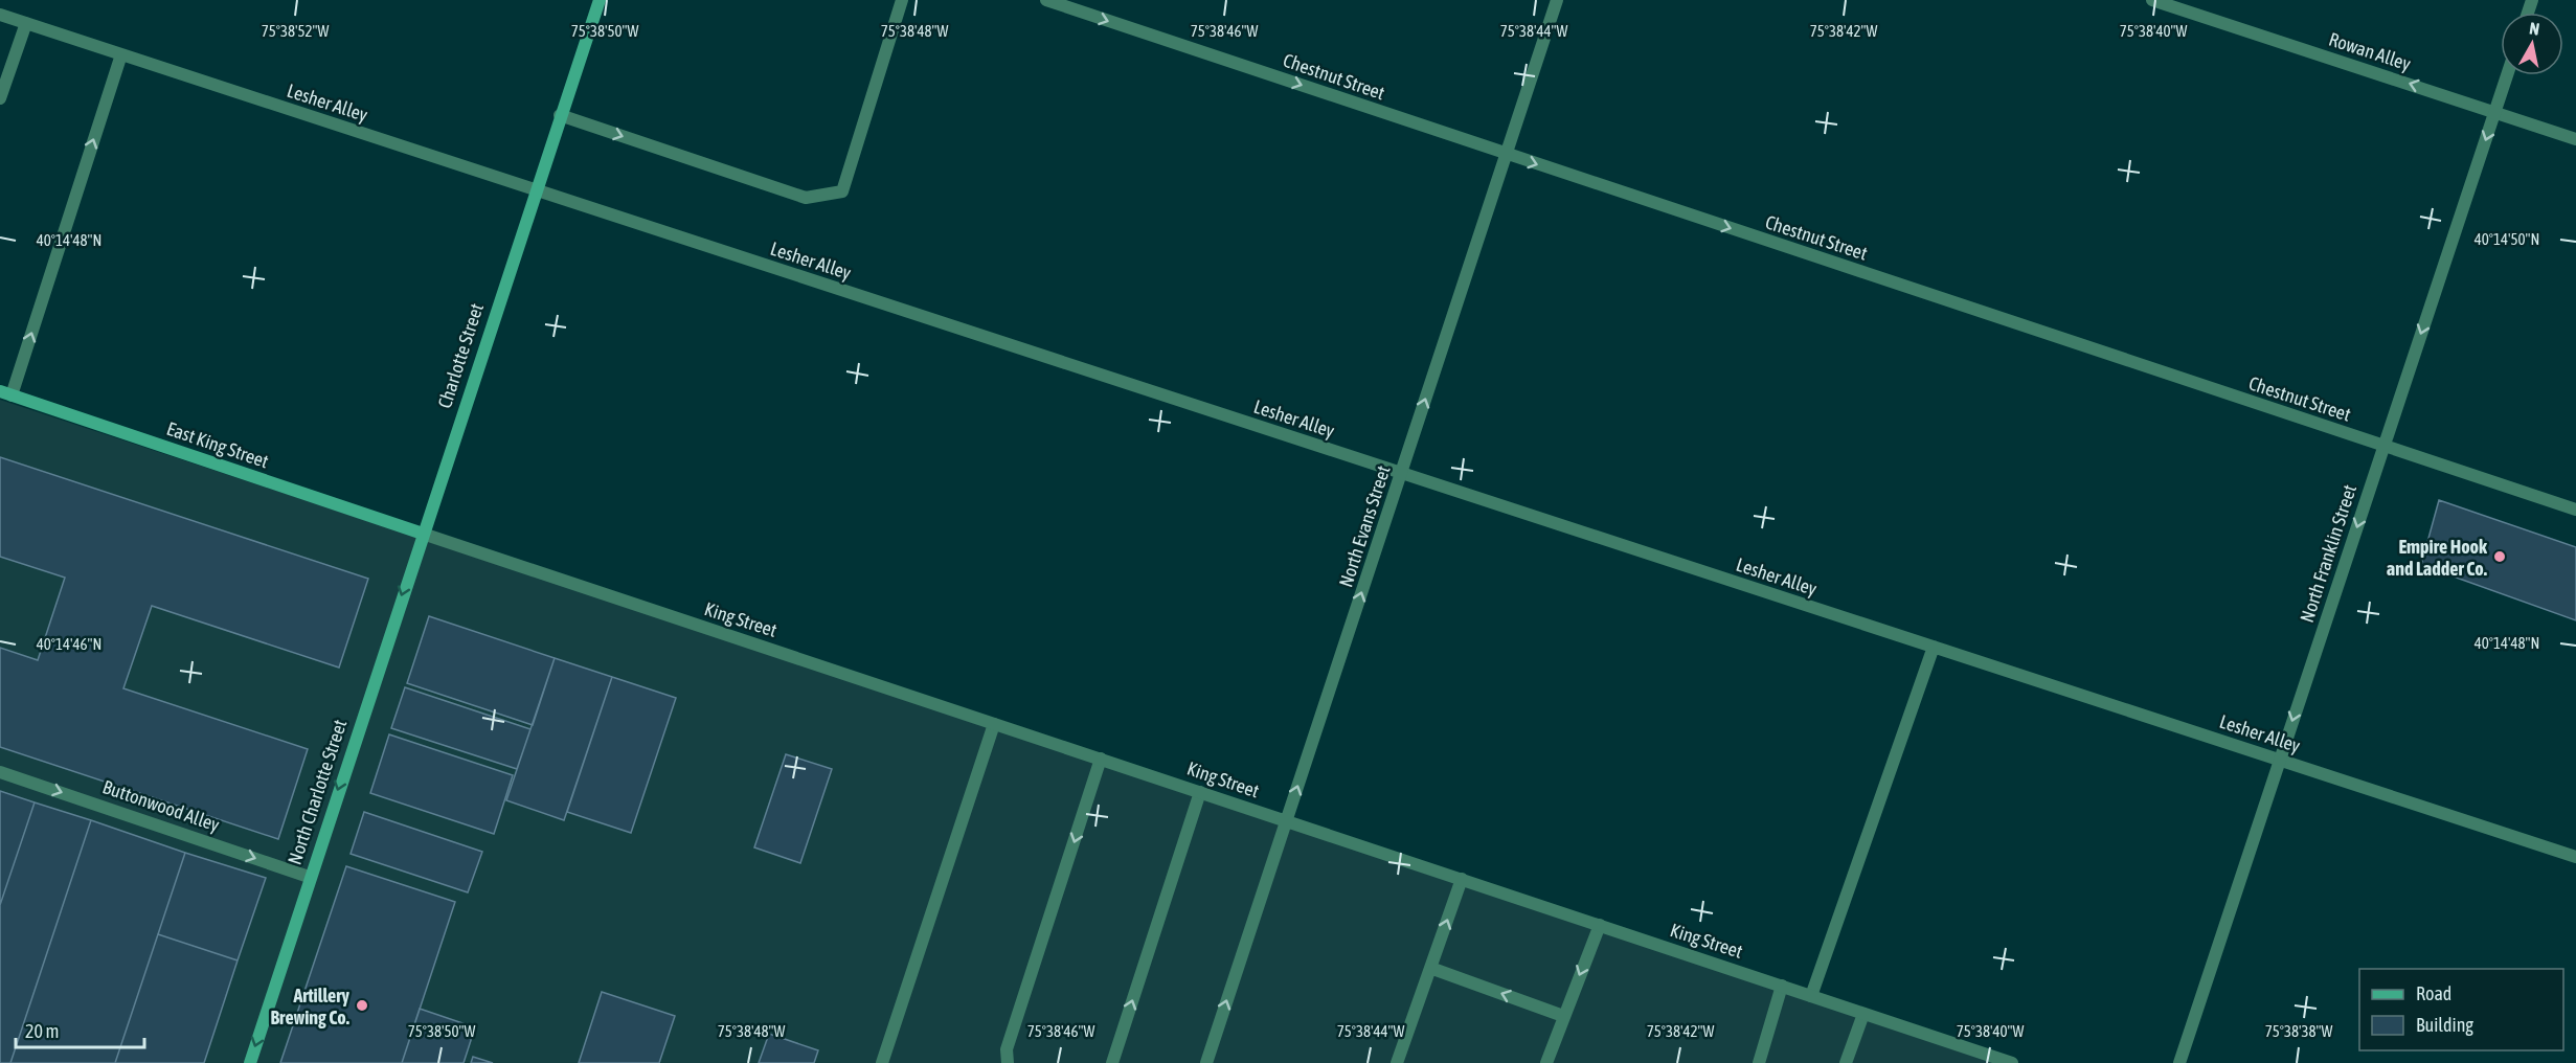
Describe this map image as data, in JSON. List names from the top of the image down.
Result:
{
  "streets": {
    "main road": ["Charlotte Street", "East King Street", "North Charlotte Street"],
    "street": [
      "Rowan Alley",
      "Chestnut Street",
      "Lesher Alley",
      "North Evans Street",
      "North Franklin Street",
      "King Street",
      "Buttonwood Alley"
    ]
  },
  "crossings": [
    ["Rowan Alley", "North Franklin Street"],
    ["Chestnut Street", "North Evans Street"],
    ["Chestnut Street", "North Franklin Street"],
    ["Lesher Alley", "Charlotte Street"],
    ["Lesher Alley", "North Evans Street"],
    ["Lesher Alley", "North Franklin Street"],
    ["Charlotte Street", "East King Street"],
    ["Charlotte Street", "King Street"],
    ["Charlotte Street", "North Charlotte Street"],
    ["East King Street", "King Street"],
    ["East King Street", "North Charlotte Street"],
    ["North Evans Street", "King Street"],
    ["King Street", "North Charlotte Street"],
    ["North Charlotte Street", "Buttonwood Alley"]
  ],
  "one_way": [
    "Rowan Alley",
    "Chestnut Street",
    "North Evans Street",
    "North Franklin Street",
    "North Charlotte Street",
    "Buttonwood Alley"
  ],
  "places": ["Empire Hook and Ladder Co.", "Artillery Brewing Co."],
  "legend": ["Road", "Building"],
  "scale_bar": "20 m",
  "north": "top",
  "coordinates": [
    "75°38'52\"W",
    "75°38'50\"W",
    "75°38'48\"W",
    "75°38'46\"W",
    "75°38'44\"W",
    "75°38'42\"W",
    "75°38'40\"W",
    "40°14'50\"N",
    "40°14'48\"N",
    "40°14'46\"N",
    "75°38'38\"W"
  ]
}
